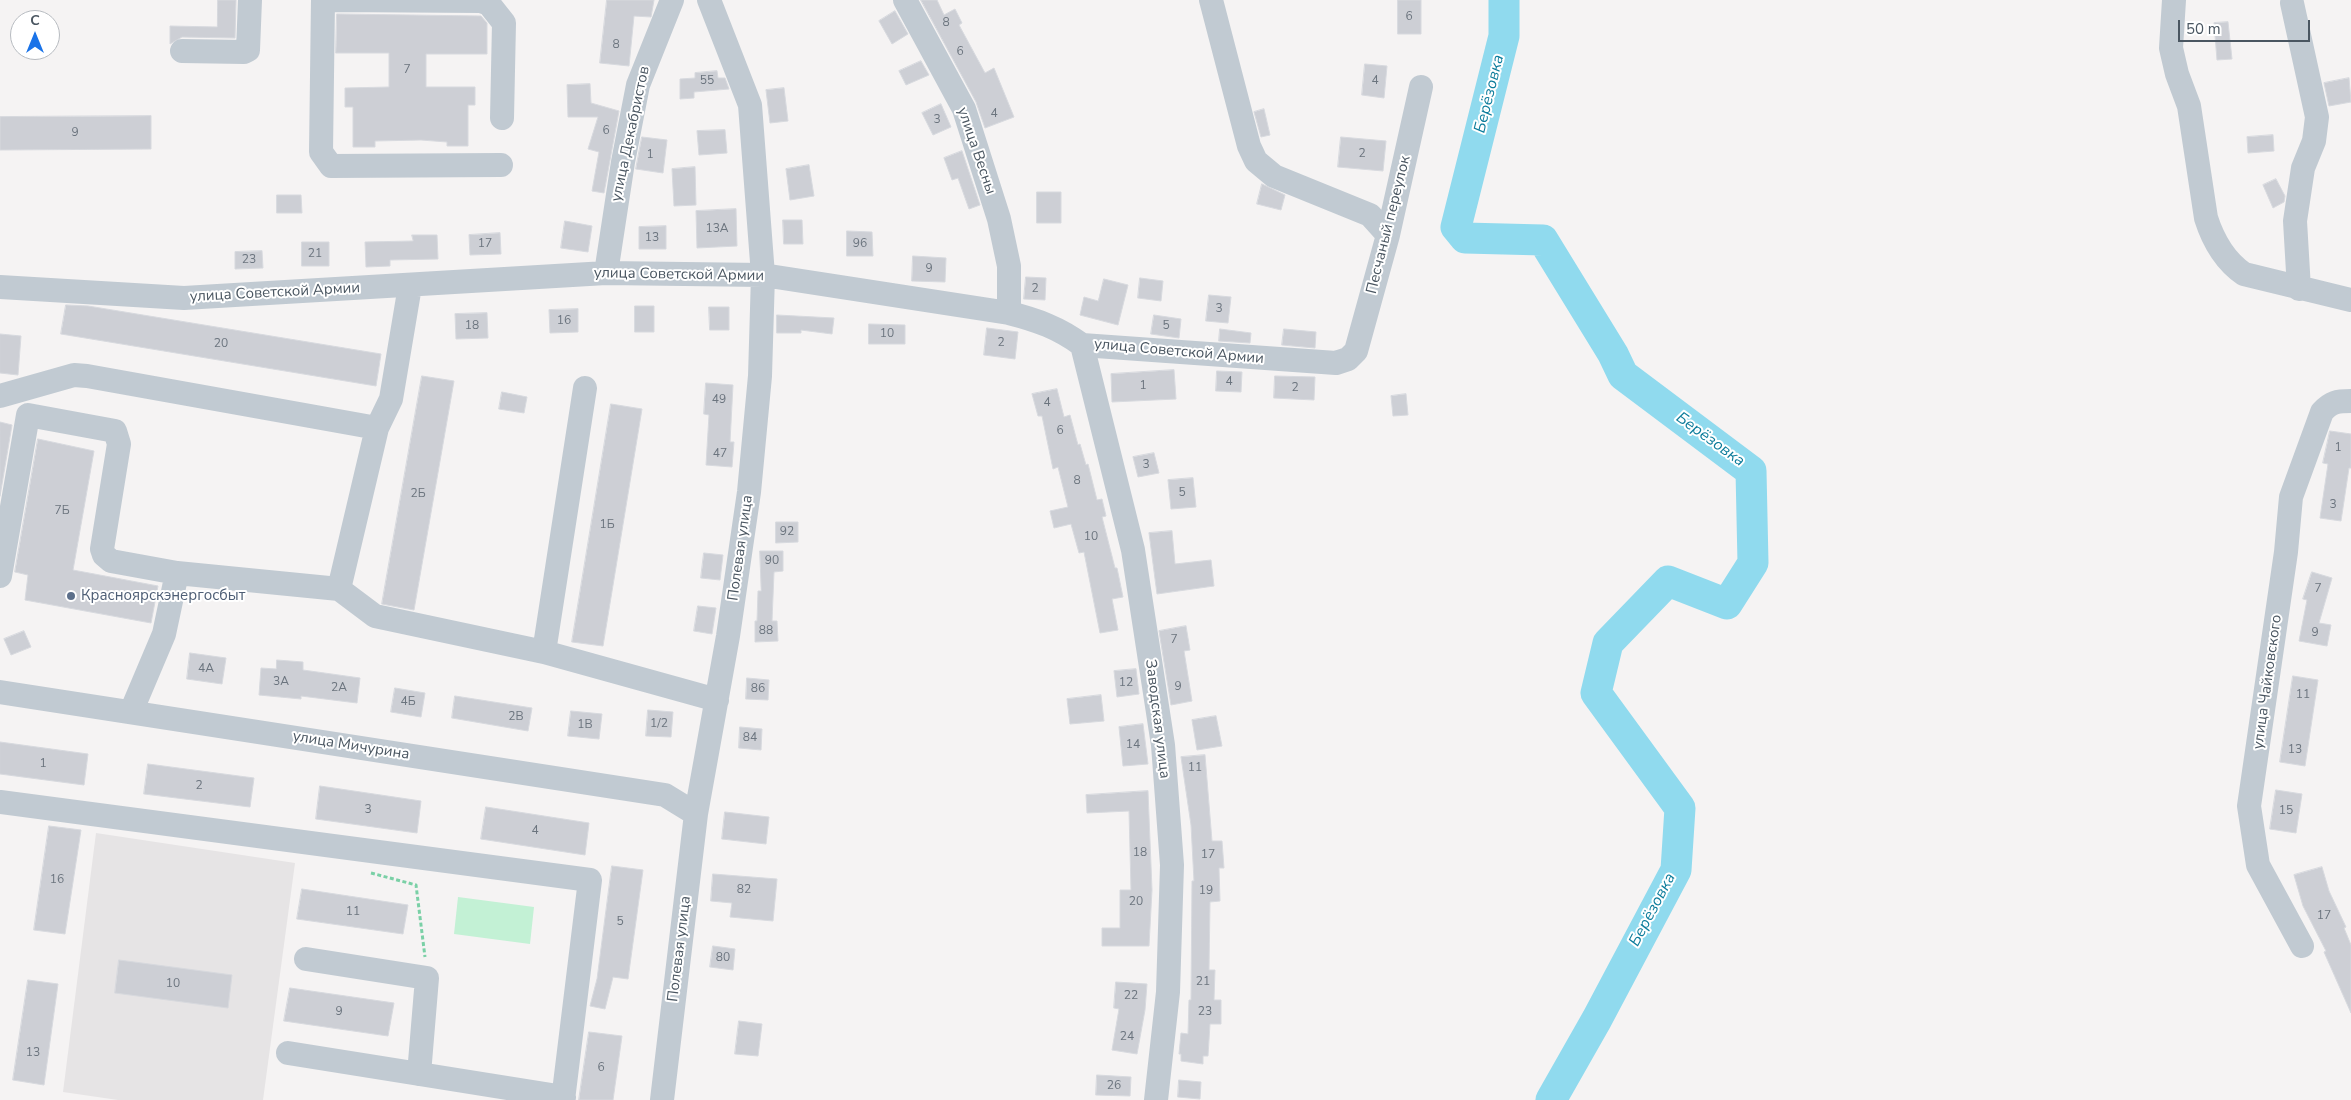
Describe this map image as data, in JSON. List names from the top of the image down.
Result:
{
  "streets": {
    "street": [
      "улица Декабристов",
      "улица Весны",
      "Песчаный переулок",
      "улица Советской Армии",
      "Полевая улица",
      "улица Чайковского",
      "Заводская улица",
      "улица Мичурина"
    ]
  },
  "crossings": [
    ["улица Декабристов", "улица Советской Армии"],
    ["улица Весны", "улица Советской Армии"],
    ["Песчаный переулок", "улица Советской Армии"],
    ["улица Советской Армии", "Полевая улица"],
    ["улица Советской Армии", "Заводская улица"],
    ["Полевая улица", "улица Мичурина"]
  ],
  "water": ["Берёзовка"],
  "places": ["Красноярскэнергосбыт"],
  "house_numbers": [
    "6",
    "8",
    "8",
    "6",
    "7",
    "55",
    "4",
    "4",
    "3",
    "6",
    "9",
    "2",
    "1",
    "13А",
    "13",
    "17",
    "96",
    "21",
    "23",
    "9",
    "2",
    "3",
    "16",
    "18",
    "5",
    "10",
    "2",
    "20",
    "4",
    "1",
    "2",
    "49",
    "4",
    "6",
    "1",
    "47",
    "3",
    "8",
    "5",
    "2Б",
    "3",
    "7Б",
    "1Б",
    "92",
    "10",
    "90",
    "7",
    "88",
    "9",
    "7",
    "4А",
    "3А",
    "12",
    "9",
    "2А",
    "86",
    "11",
    "4Б",
    "2В",
    "1/2",
    "1В",
    "84",
    "14",
    "13",
    "1",
    "11",
    "2",
    "3",
    "15",
    "4",
    "18",
    "17",
    "16",
    "82",
    "19",
    "20",
    "11",
    "17",
    "5",
    "80",
    "21",
    "10",
    "22",
    "9",
    "23",
    "24",
    "13",
    "6",
    "26"
  ],
  "scale_bar": "50 m",
  "north": "top"
}
